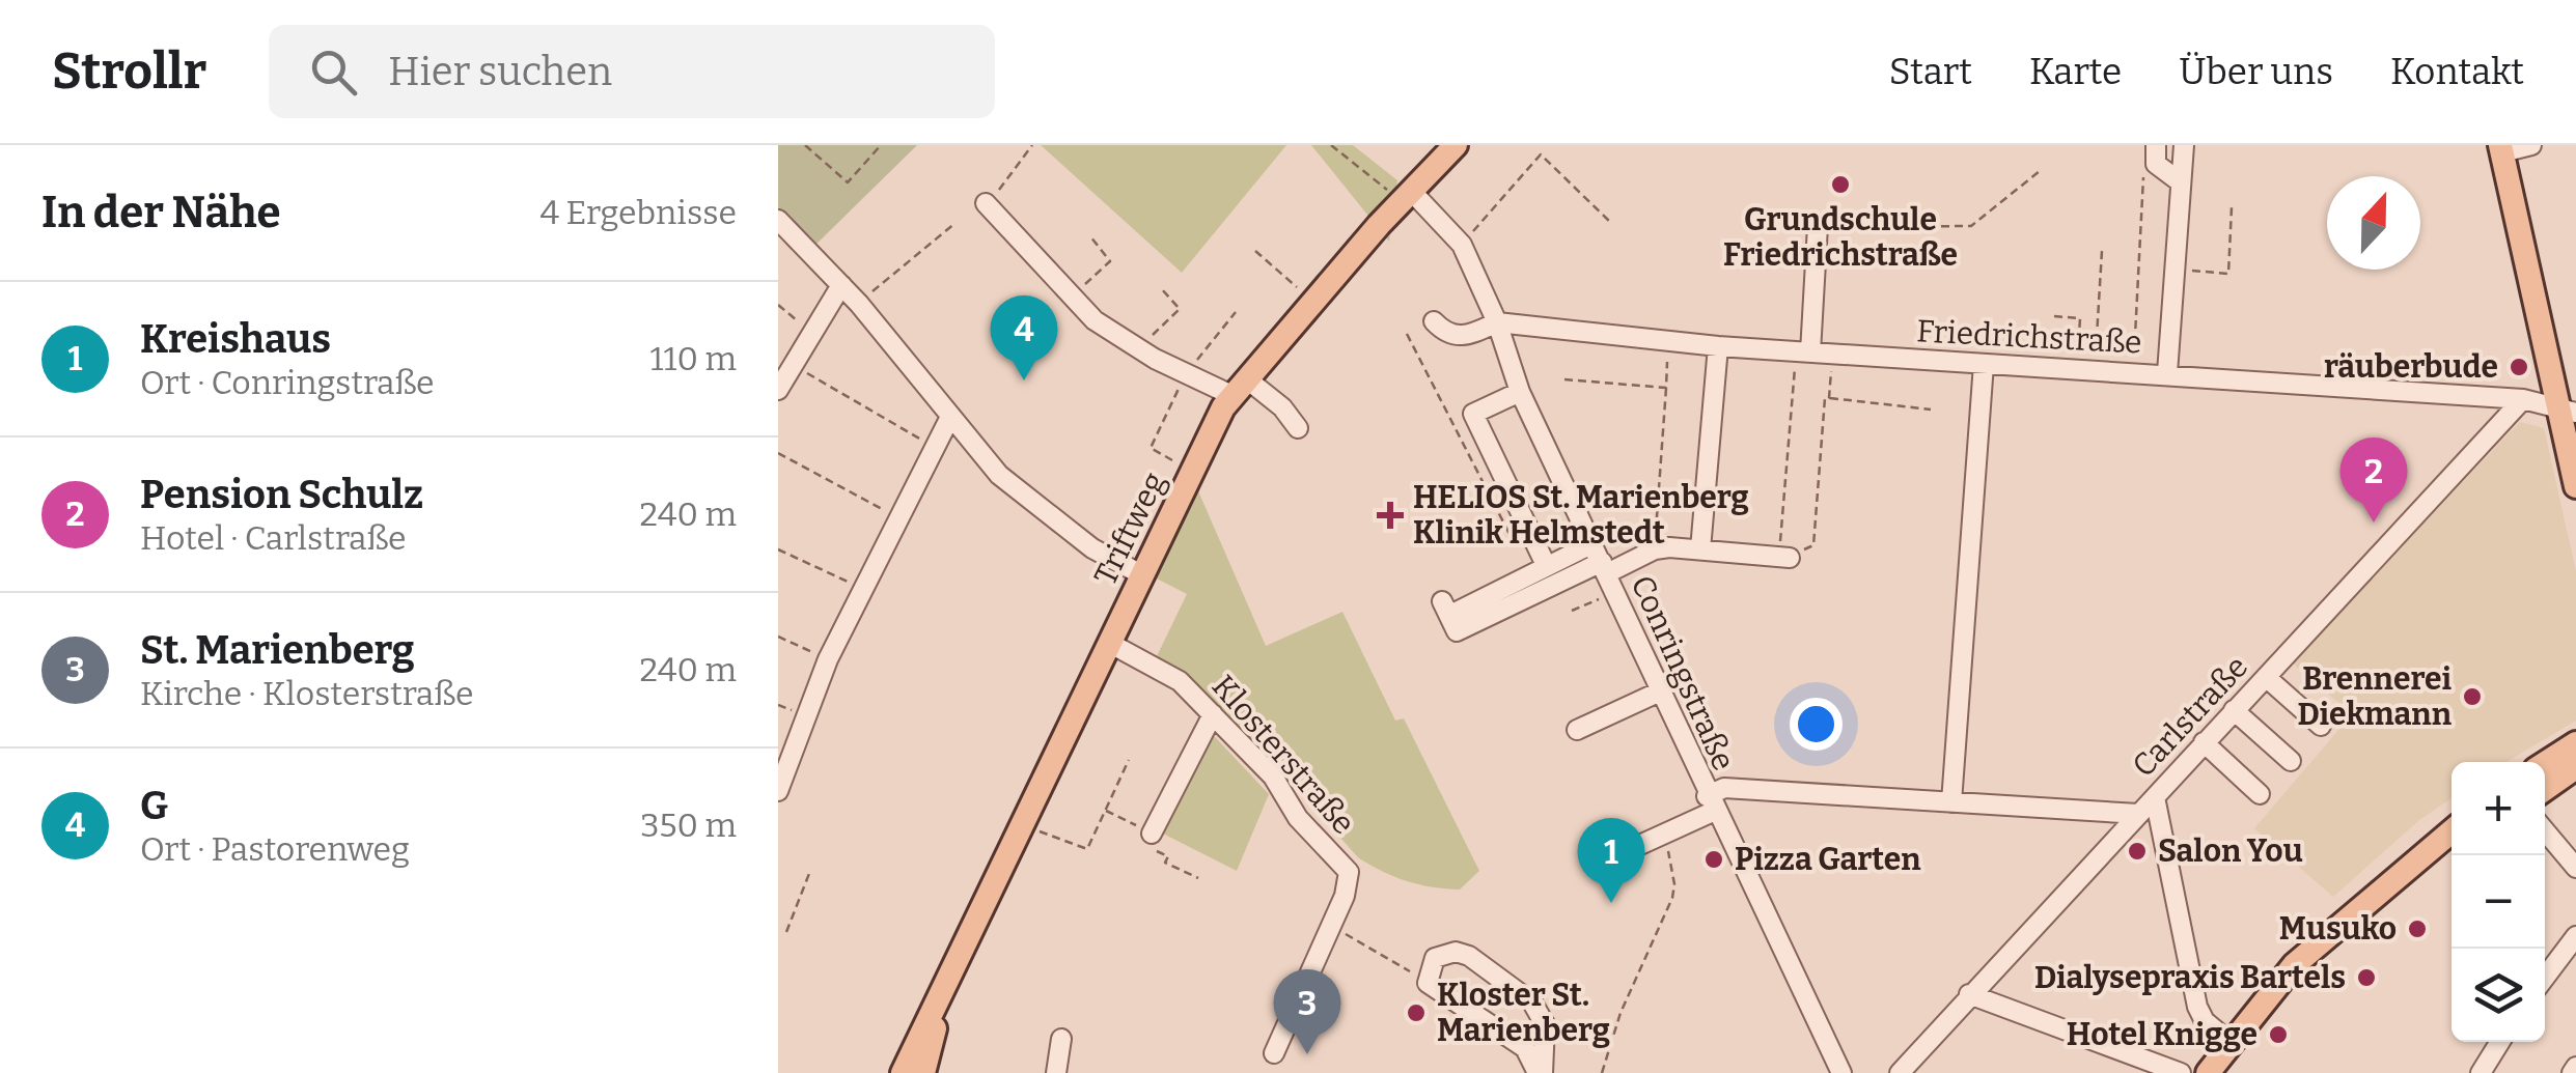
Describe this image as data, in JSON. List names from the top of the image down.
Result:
{
  "streets": {
    "main road": ["Triftweg"],
    "street": [
      "Friedrichstraße",
      "Conringstraße",
      "Carlstraße",
      "Klosterstraße"
    ]
  },
  "crossings": [
    ["Friedrichstraße", "Conringstraße"],
    ["Friedrichstraße", "Carlstraße"],
    ["Triftweg", "Conringstraße"],
    ["Triftweg", "Klosterstraße"]
  ],
  "places": {
    "other": [
      "Grundschule Friedrichstraße",
      "räuberbude",
      "Brennerei Diekmann",
      "Salon You",
      "Pizza Garten",
      "Musuko",
      "Dialysepraxis Bartels",
      "Kloster St. Marienberg",
      "Hotel Knigge"
    ],
    "health": ["HELIOS St. Marienberg Klinik Helmstedt"]
  },
  "north": "top",
  "page": {
    "header": "Strollr",
    "search": "Hier suchen",
    "nav": [
      "Start",
      "Karte",
      "Über uns",
      "Kontakt"
    ],
    "heading": ["In der Nähe", "4 Ergebnisse"],
    "list": [
      {
        "mark": "1",
        "name": "Kreishaus",
        "note": "Ort · Conringstraße",
        "value": "110 m"
      },
      {
        "mark": "2",
        "name": "Pension Schulz",
        "note": "Hotel · Carlstraße",
        "value": "240 m"
      },
      {
        "mark": "3",
        "name": "St. Marienberg",
        "note": "Kirche · Klosterstraße",
        "value": "240 m"
      },
      {
        "mark": "4",
        "name": "G",
        "note": "Ort · Pastorenweg",
        "value": "350 m"
      }
    ],
    "pins": [
      "4",
      "2",
      "1",
      "3"
    ],
    "map_buttons": ["+", "−"]
  }
}
